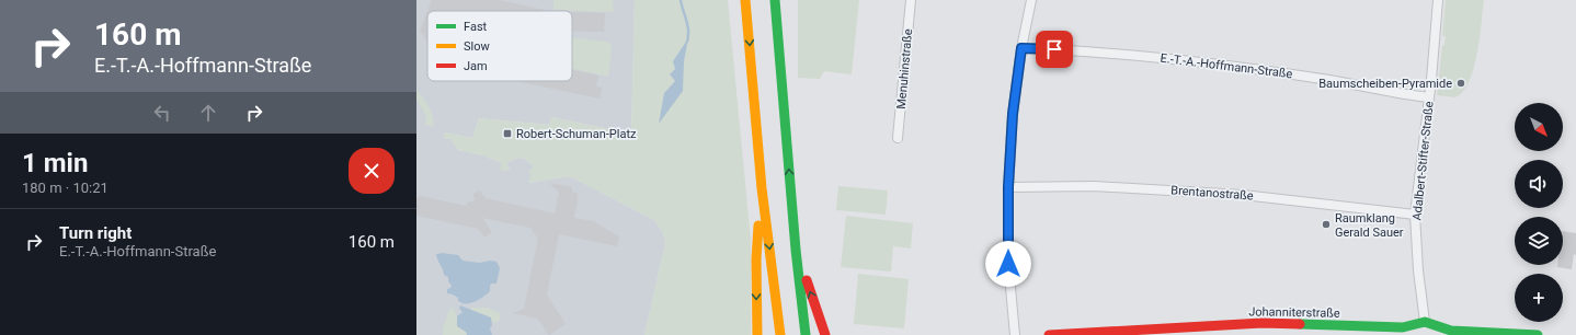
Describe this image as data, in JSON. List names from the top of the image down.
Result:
{
  "streets": {
    "main road": ["Johanniterstraße"],
    "street": [
      "E.-T.-A.-Hoffmann-Straße",
      "Menuhinstraße",
      "Adalbert-Stifter-Straße",
      "Brentanostraße"
    ]
  },
  "crossings": [
    ["E.-T.-A.-Hoffmann-Straße", "Adalbert-Stifter-Straße"],
    ["Adalbert-Stifter-Straße", "Brentanostraße"],
    ["Adalbert-Stifter-Straße", "Johanniterstraße"]
  ],
  "places": {
    "other": ["Baumscheiben-Pyramide", "Raumklang Gerald Sauer"],
    "transit": ["Robert-Schuman-Platz"]
  },
  "legend": ["Fast", "Slow", "Jam"],
  "north": "bottom right",
  "page": {
    "turn": ["160 m", "E.-T.-A.-Hoffmann-Straße"],
    "map_buttons": "+",
    "heading": ["1 min", "180 m · 10:21"],
    "list": [
      {
        "name": "Turn right",
        "note": "E.-T.-A.-Hoffmann-Straße",
        "value": "160 m"
      }
    ]
  }
}
